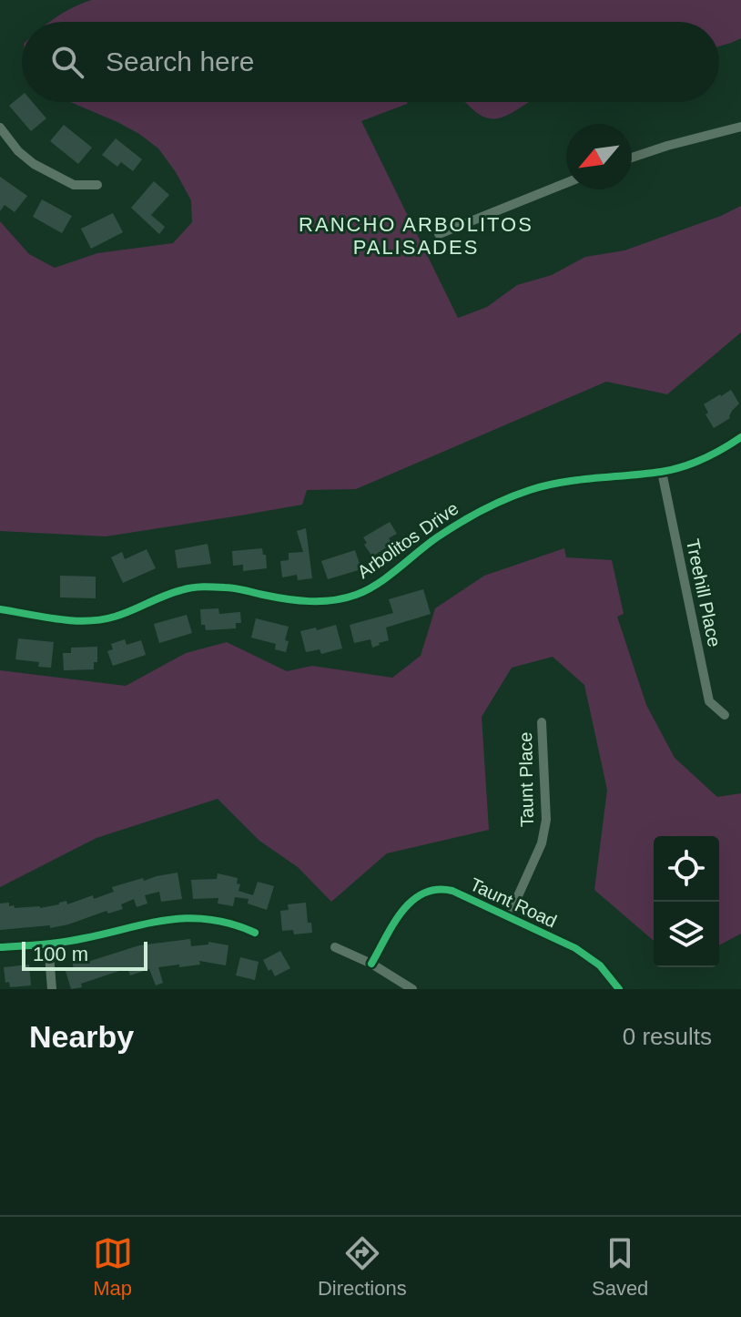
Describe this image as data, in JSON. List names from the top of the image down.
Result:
{
  "streets": {
    "street": [
      "Arbolitos Drive",
      "Treehill Place",
      "Taunt Place",
      "Taunt Road"
    ]
  },
  "crossings": [
    ["Arbolitos Drive", "Treehill Place"],
    ["Taunt Place", "Taunt Road"]
  ],
  "districts": ["RANCHO ARBOLITOS PALISADES"],
  "scale_bar": "100 m",
  "north": "bottom left",
  "page": {
    "search": "Search here",
    "scale": "100 m",
    "heading": ["Nearby", "0 results"],
    "nav": ["Map", "Directions", "Saved"]
  }
}
